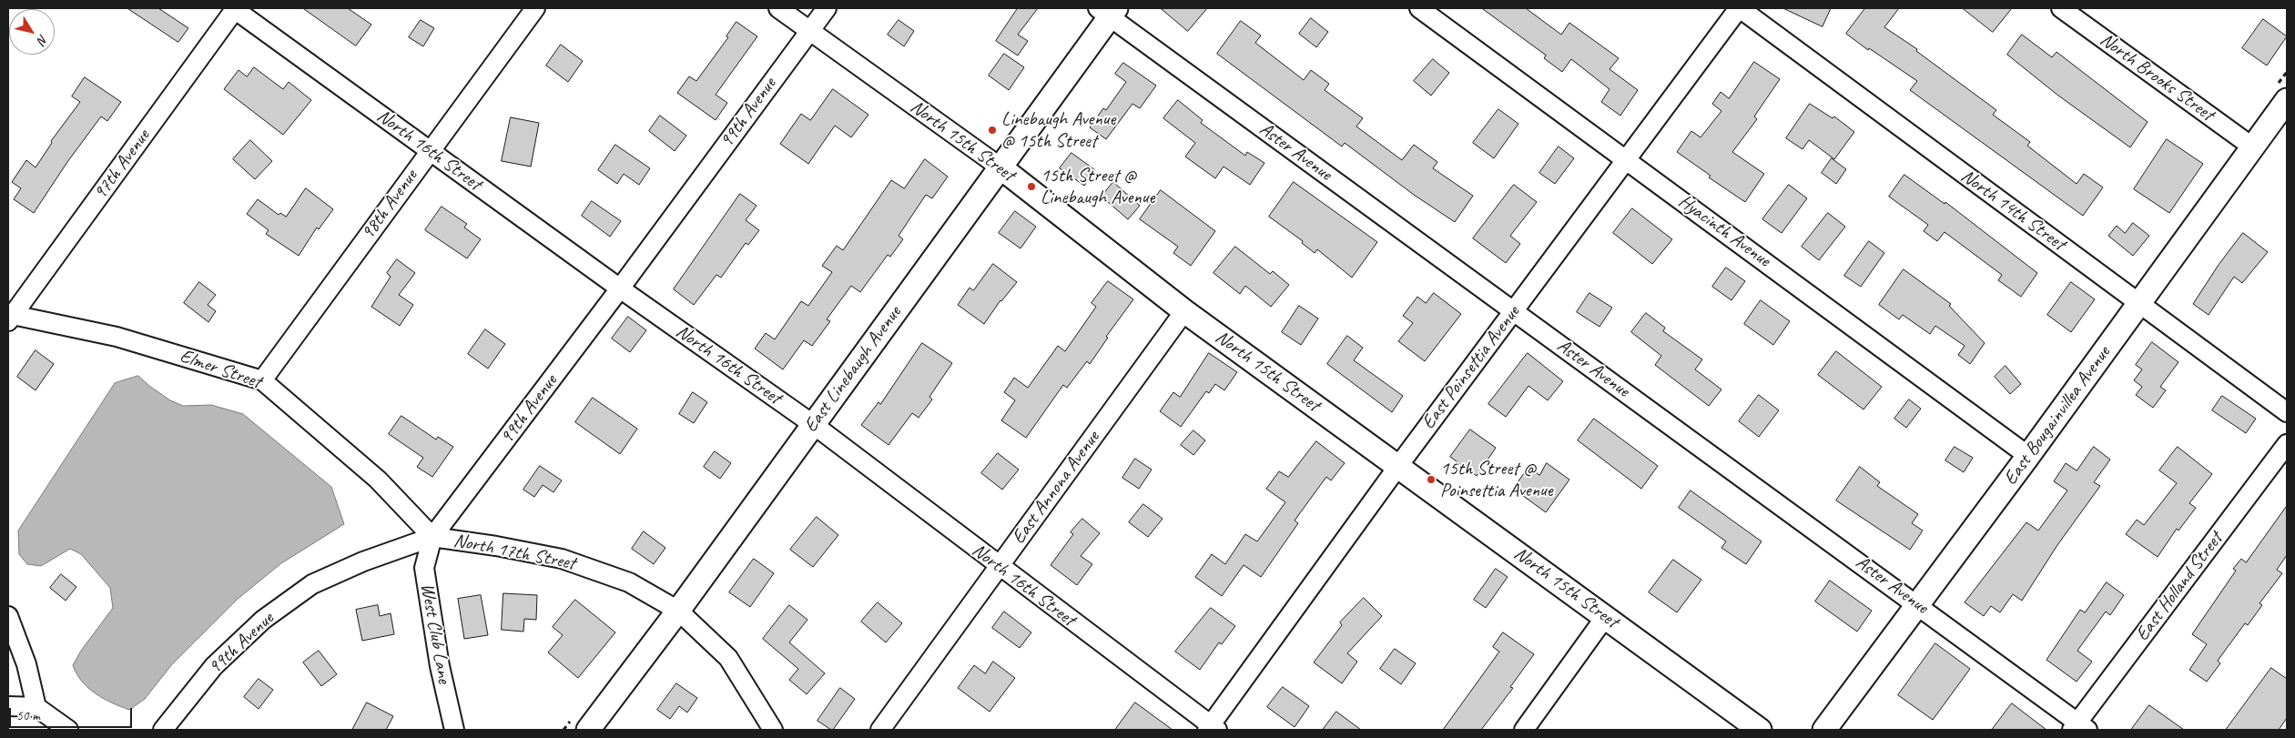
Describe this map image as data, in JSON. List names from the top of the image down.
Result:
{
  "streets": {
    "street": [
      "North Brooks Street",
      "99th Avenue",
      "North 15th Street",
      "North 16th Street",
      "Aster Avenue",
      "97th Avenue",
      "98th Avenue",
      "North 14th Street",
      "Hyacinth Avenue",
      "East Poinsettia Avenue",
      "Elmer Street",
      "East Linebaugh Avenue",
      "East Bougainvillea Avenue",
      "East Annona Avenue",
      "North 17th Street",
      "East Holland Street",
      "West Club Lane"
    ]
  },
  "crossings": [
    ["North Brooks Street", "East Bougainvillea Avenue"],
    ["99th Avenue", "North 15th Street"],
    ["99th Avenue", "North 16th Street"],
    ["99th Avenue", "Elmer Street"],
    ["99th Avenue", "North 17th Street"],
    ["99th Avenue", "West Club Lane"],
    ["North 15th Street", "East Poinsettia Avenue"],
    ["North 15th Street", "East Linebaugh Avenue"],
    ["North 15th Street", "East Annona Avenue"],
    ["North 16th Street", "97th Avenue"],
    ["North 16th Street", "98th Avenue"],
    ["North 16th Street", "East Poinsettia Avenue"],
    ["North 16th Street", "East Linebaugh Avenue"],
    ["North 16th Street", "East Annona Avenue"],
    ["Aster Avenue", "East Poinsettia Avenue"],
    ["Aster Avenue", "East Linebaugh Avenue"],
    ["Aster Avenue", "East Bougainvillea Avenue"],
    ["Aster Avenue", "East Holland Street"],
    ["97th Avenue", "Elmer Street"],
    ["98th Avenue", "Elmer Street"],
    ["North 14th Street", "East Poinsettia Avenue"],
    ["North 14th Street", "East Bougainvillea Avenue"],
    ["Hyacinth Avenue", "East Poinsettia Avenue"],
    ["Hyacinth Avenue", "East Bougainvillea Avenue"],
    ["Elmer Street", "North 17th Street"],
    ["Elmer Street", "West Club Lane"],
    ["East Linebaugh Avenue", "North 17th Street"],
    ["North 17th Street", "West Club Lane"]
  ],
  "places": ["Linebaugh Avenue @ 15th Street", "15th Street @ Linebaugh Avenue", "15th Street @ Poinsettia Avenue"],
  "scale_bar": "50 m",
  "north": "bottom right"
}
